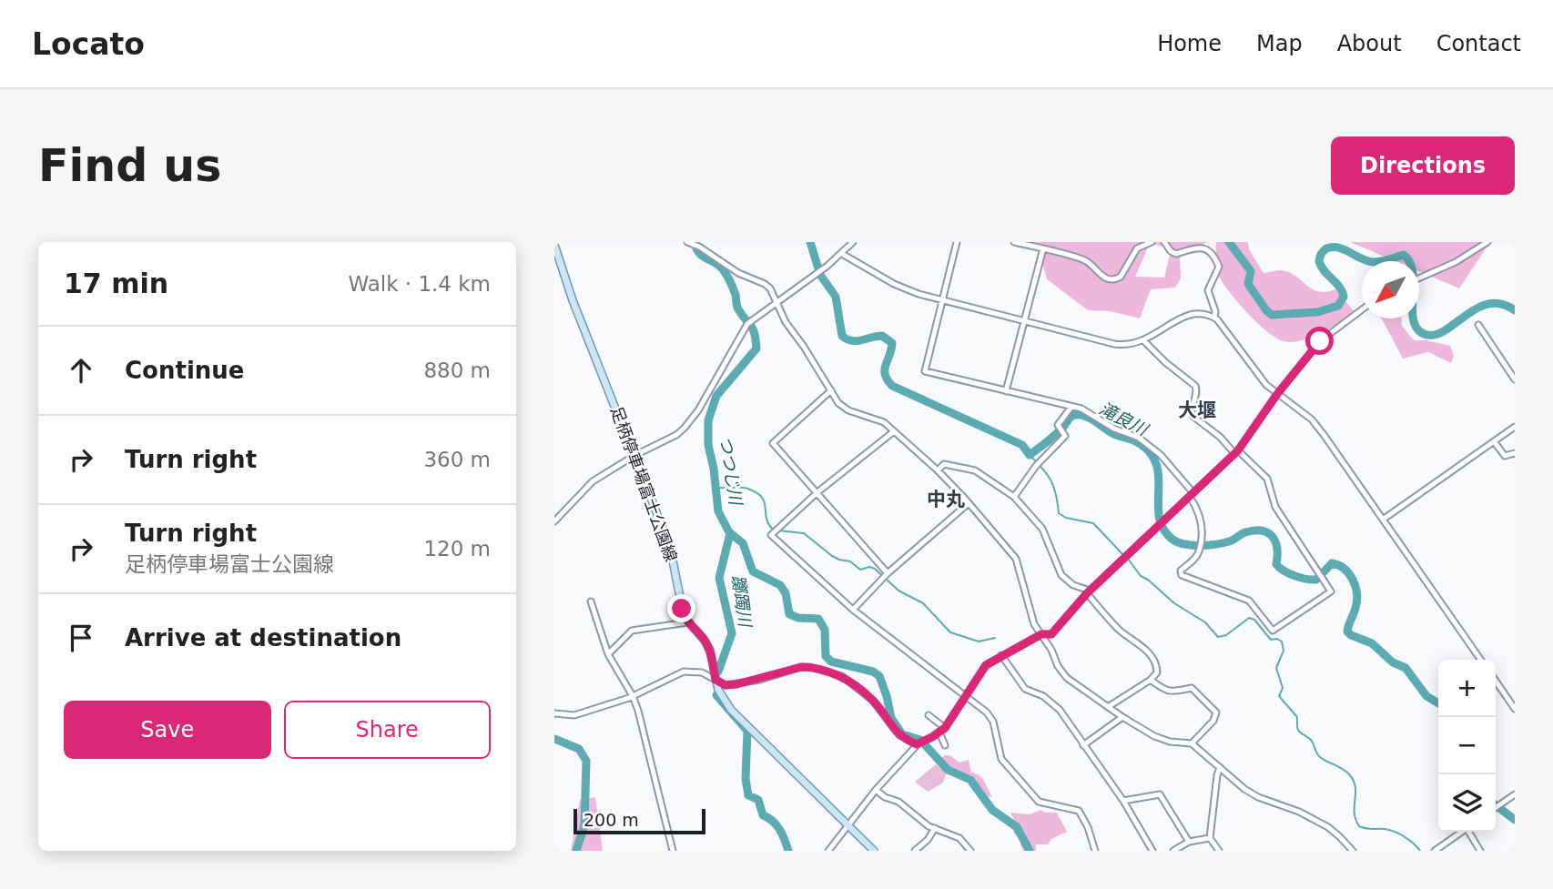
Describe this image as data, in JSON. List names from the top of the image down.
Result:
{
  "streets": {
    "main road": ["足柄停車場富士公園線"]
  },
  "districts": ["大堰", "中丸"],
  "water": ["滝良川", "つつじ川", "躑躅川"],
  "scale_bar": "200 m",
  "north": "bottom left",
  "page": {
    "header": "Locato",
    "nav": [
      "Home",
      "Map",
      "About",
      "Contact"
    ],
    "buttons": [
      "Directions",
      ["Save", "Share"]
    ],
    "title": "Find us",
    "heading": ["17 min", "Walk · 1.4 km"],
    "list": [
      ["Continue", "880 m"],
      ["Turn right", "360 m"],
      ["Turn right", "足柄停車場富士公園線", "120 m"],
      "Arrive at destination"
    ],
    "map_buttons": ["+", "−"],
    "scale": "200 m"
  }
}
